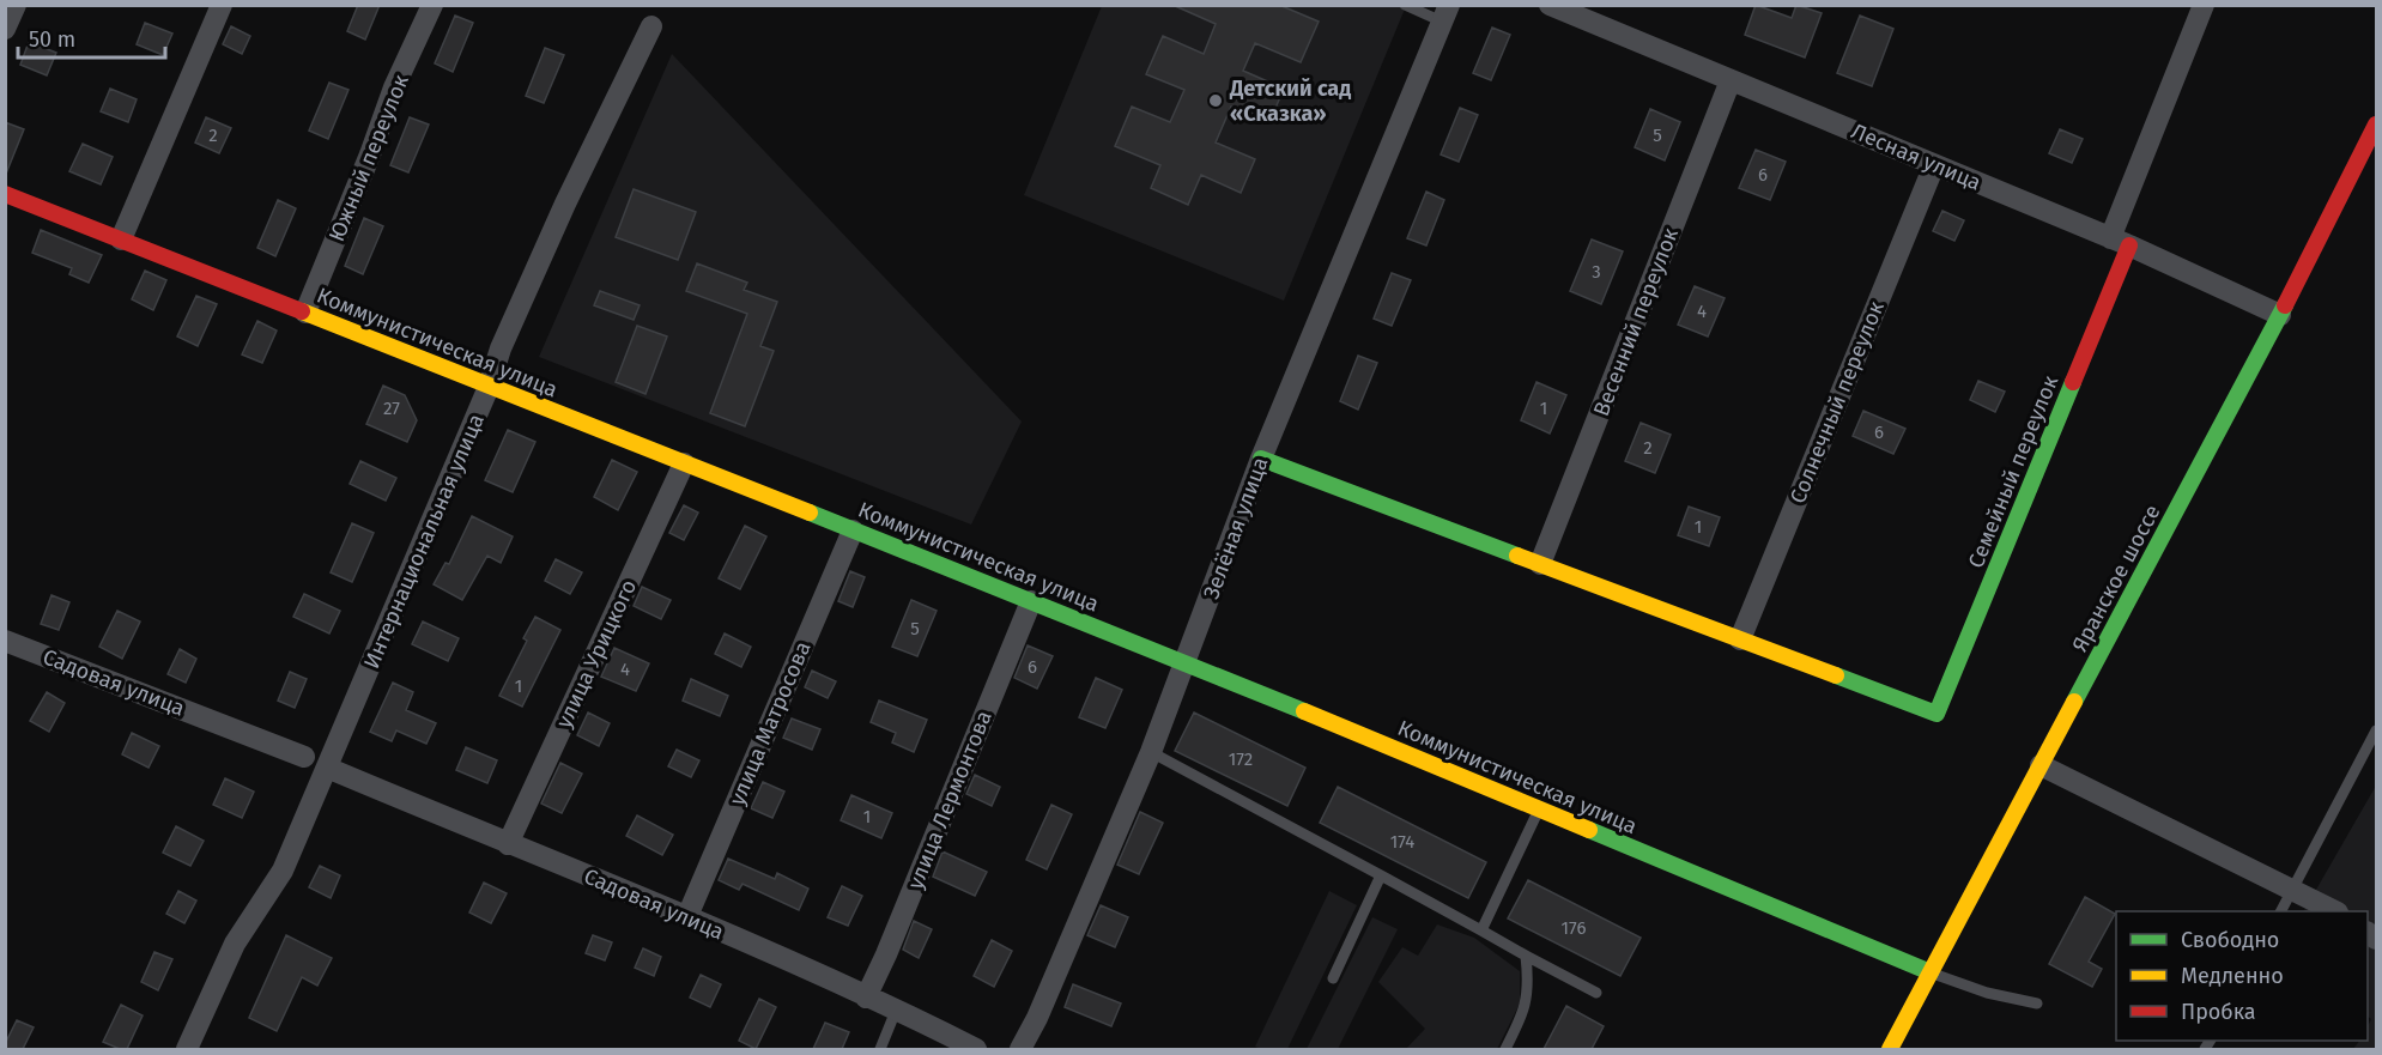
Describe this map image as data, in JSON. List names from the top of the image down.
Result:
{
  "streets": {
    "street": [
      "Лесная улица",
      "Южный переулок",
      "Весенний переулок",
      "Коммунистическая улица",
      "Солнечный переулок",
      "Семейный переулок",
      "Зелёная улица",
      "Интернациональная улица",
      "Яранское шоссе",
      "улица Урицкого",
      "Садовая улица",
      "улица Матросова",
      "улица Лермонтова"
    ]
  },
  "crossings": [
    ["Лесная улица", "Весенний переулок"],
    ["Лесная улица", "Солнечный переулок"],
    ["Лесная улица", "Семейный переулок"],
    ["Лесная улица", "Яранское шоссе"],
    ["Южный переулок", "Коммунистическая улица"],
    ["Коммунистическая улица", "Зелёная улица"],
    ["Коммунистическая улица", "Интернациональная улица"],
    ["Коммунистическая улица", "Яранское шоссе"],
    ["Коммунистическая улица", "улица Урицкого"],
    ["Коммунистическая улица", "улица Матросова"],
    ["Коммунистическая улица", "улица Лермонтова"],
    ["Солнечный переулок", "Семейный переулок"],
    ["Интернациональная улица", "Садовая улица"],
    ["улица Урицкого", "Садовая улица"],
    ["Садовая улица", "улица Матросова"],
    ["Садовая улица", "улица Лермонтова"]
  ],
  "places": ["Детский сад «Сказка»"],
  "house_numbers": [
    "2",
    "5",
    "6",
    "3",
    "4",
    "27",
    "1",
    "6",
    "2",
    "1",
    "5",
    "6",
    "4",
    "1",
    "172",
    "1",
    "174",
    "176"
  ],
  "legend": ["Свободно", "Медленно", "Пробка"],
  "scale_bar": "50 m"
}
